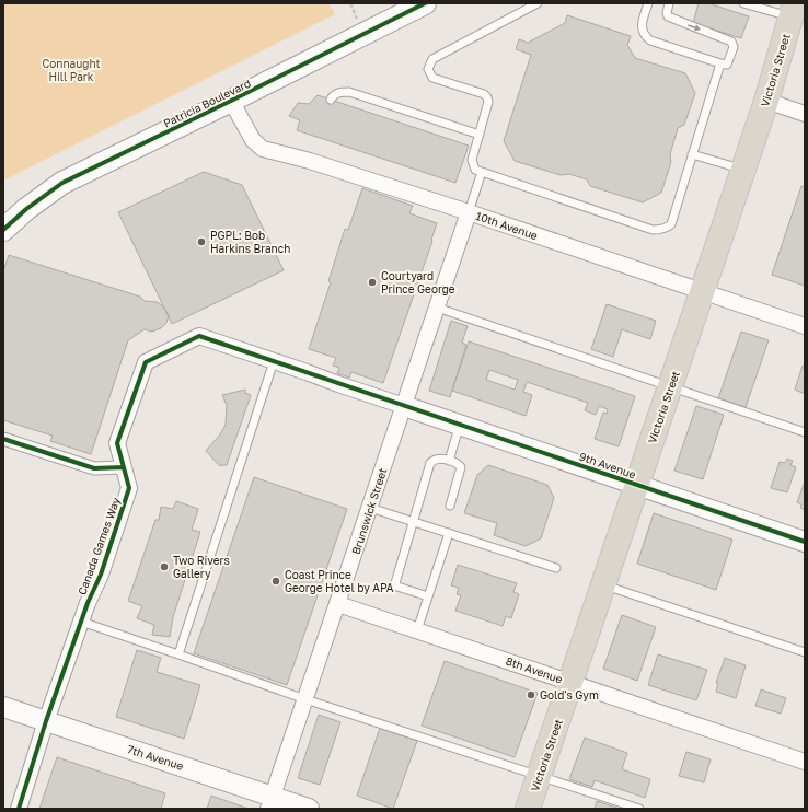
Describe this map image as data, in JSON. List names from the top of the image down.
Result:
{
  "streets": {
    "highway": ["Victoria Street"],
    "main road": ["Patricia Boulevard"],
    "street": [
      "10th Avenue",
      "9th Avenue",
      "Brunswick Street",
      "Canada Games Way",
      "8th Avenue",
      "7th Avenue"
    ]
  },
  "crossings": [
    ["Victoria Street", "10th Avenue"],
    ["Victoria Street", "9th Avenue"],
    ["Victoria Street", "8th Avenue"],
    ["Patricia Boulevard", "10th Avenue"],
    ["10th Avenue", "Brunswick Street"],
    ["9th Avenue", "Brunswick Street"],
    ["9th Avenue", "Canada Games Way"],
    ["Brunswick Street", "Canada Games Way"],
    ["Brunswick Street", "8th Avenue"],
    ["Brunswick Street", "7th Avenue"],
    ["Canada Games Way", "7th Avenue"]
  ],
  "parks": ["Connaught Hill Park"],
  "places": [
    "PGPL: Bob Harkins Branch",
    "Courtyard Prince George",
    "Two Rivers Gallery",
    "Coast Prince George Hotel by APA",
    "Gold's Gym"
  ]
}
